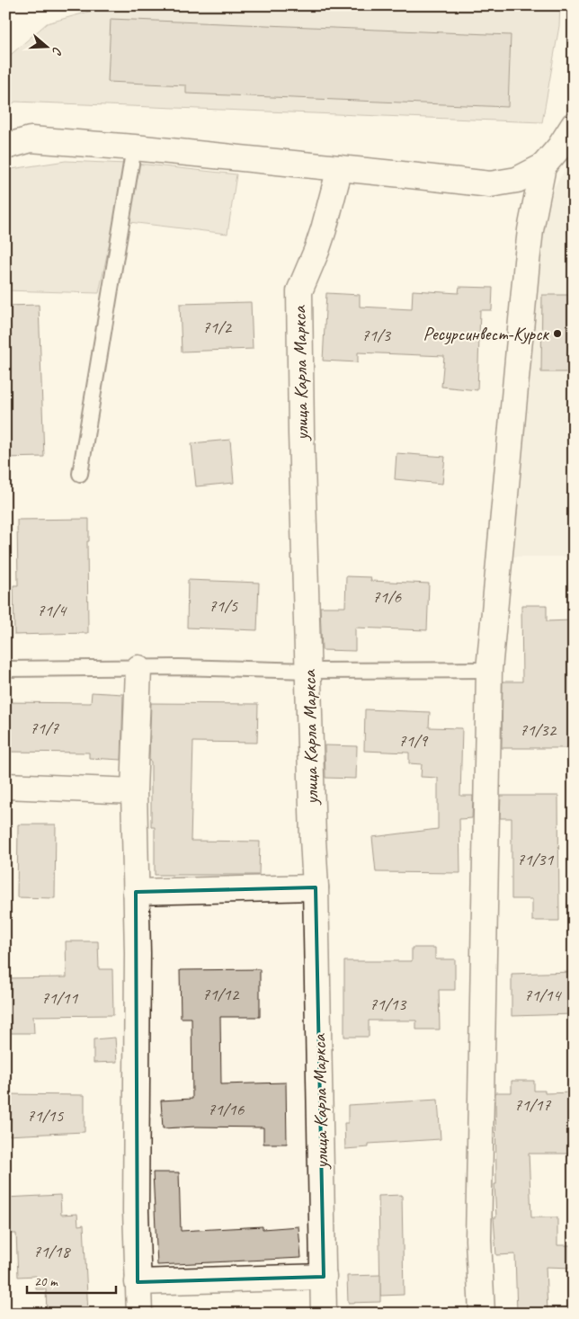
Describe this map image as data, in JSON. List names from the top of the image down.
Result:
{
  "streets": {
    "street": ["улица Карла Маркса"]
  },
  "places": ["Ресурсинвест-Курск"],
  "house_numbers": [
    "71/2",
    "71/3",
    "71/6",
    "71/5",
    "71/4",
    "71/7",
    "71/32",
    "71/9",
    "71/31",
    "71/12",
    "71/14",
    "71/11",
    "71/13",
    "71/17",
    "71/16",
    "71/15",
    "71/18"
  ],
  "scale_bar": "20 m",
  "north": "right"
}
